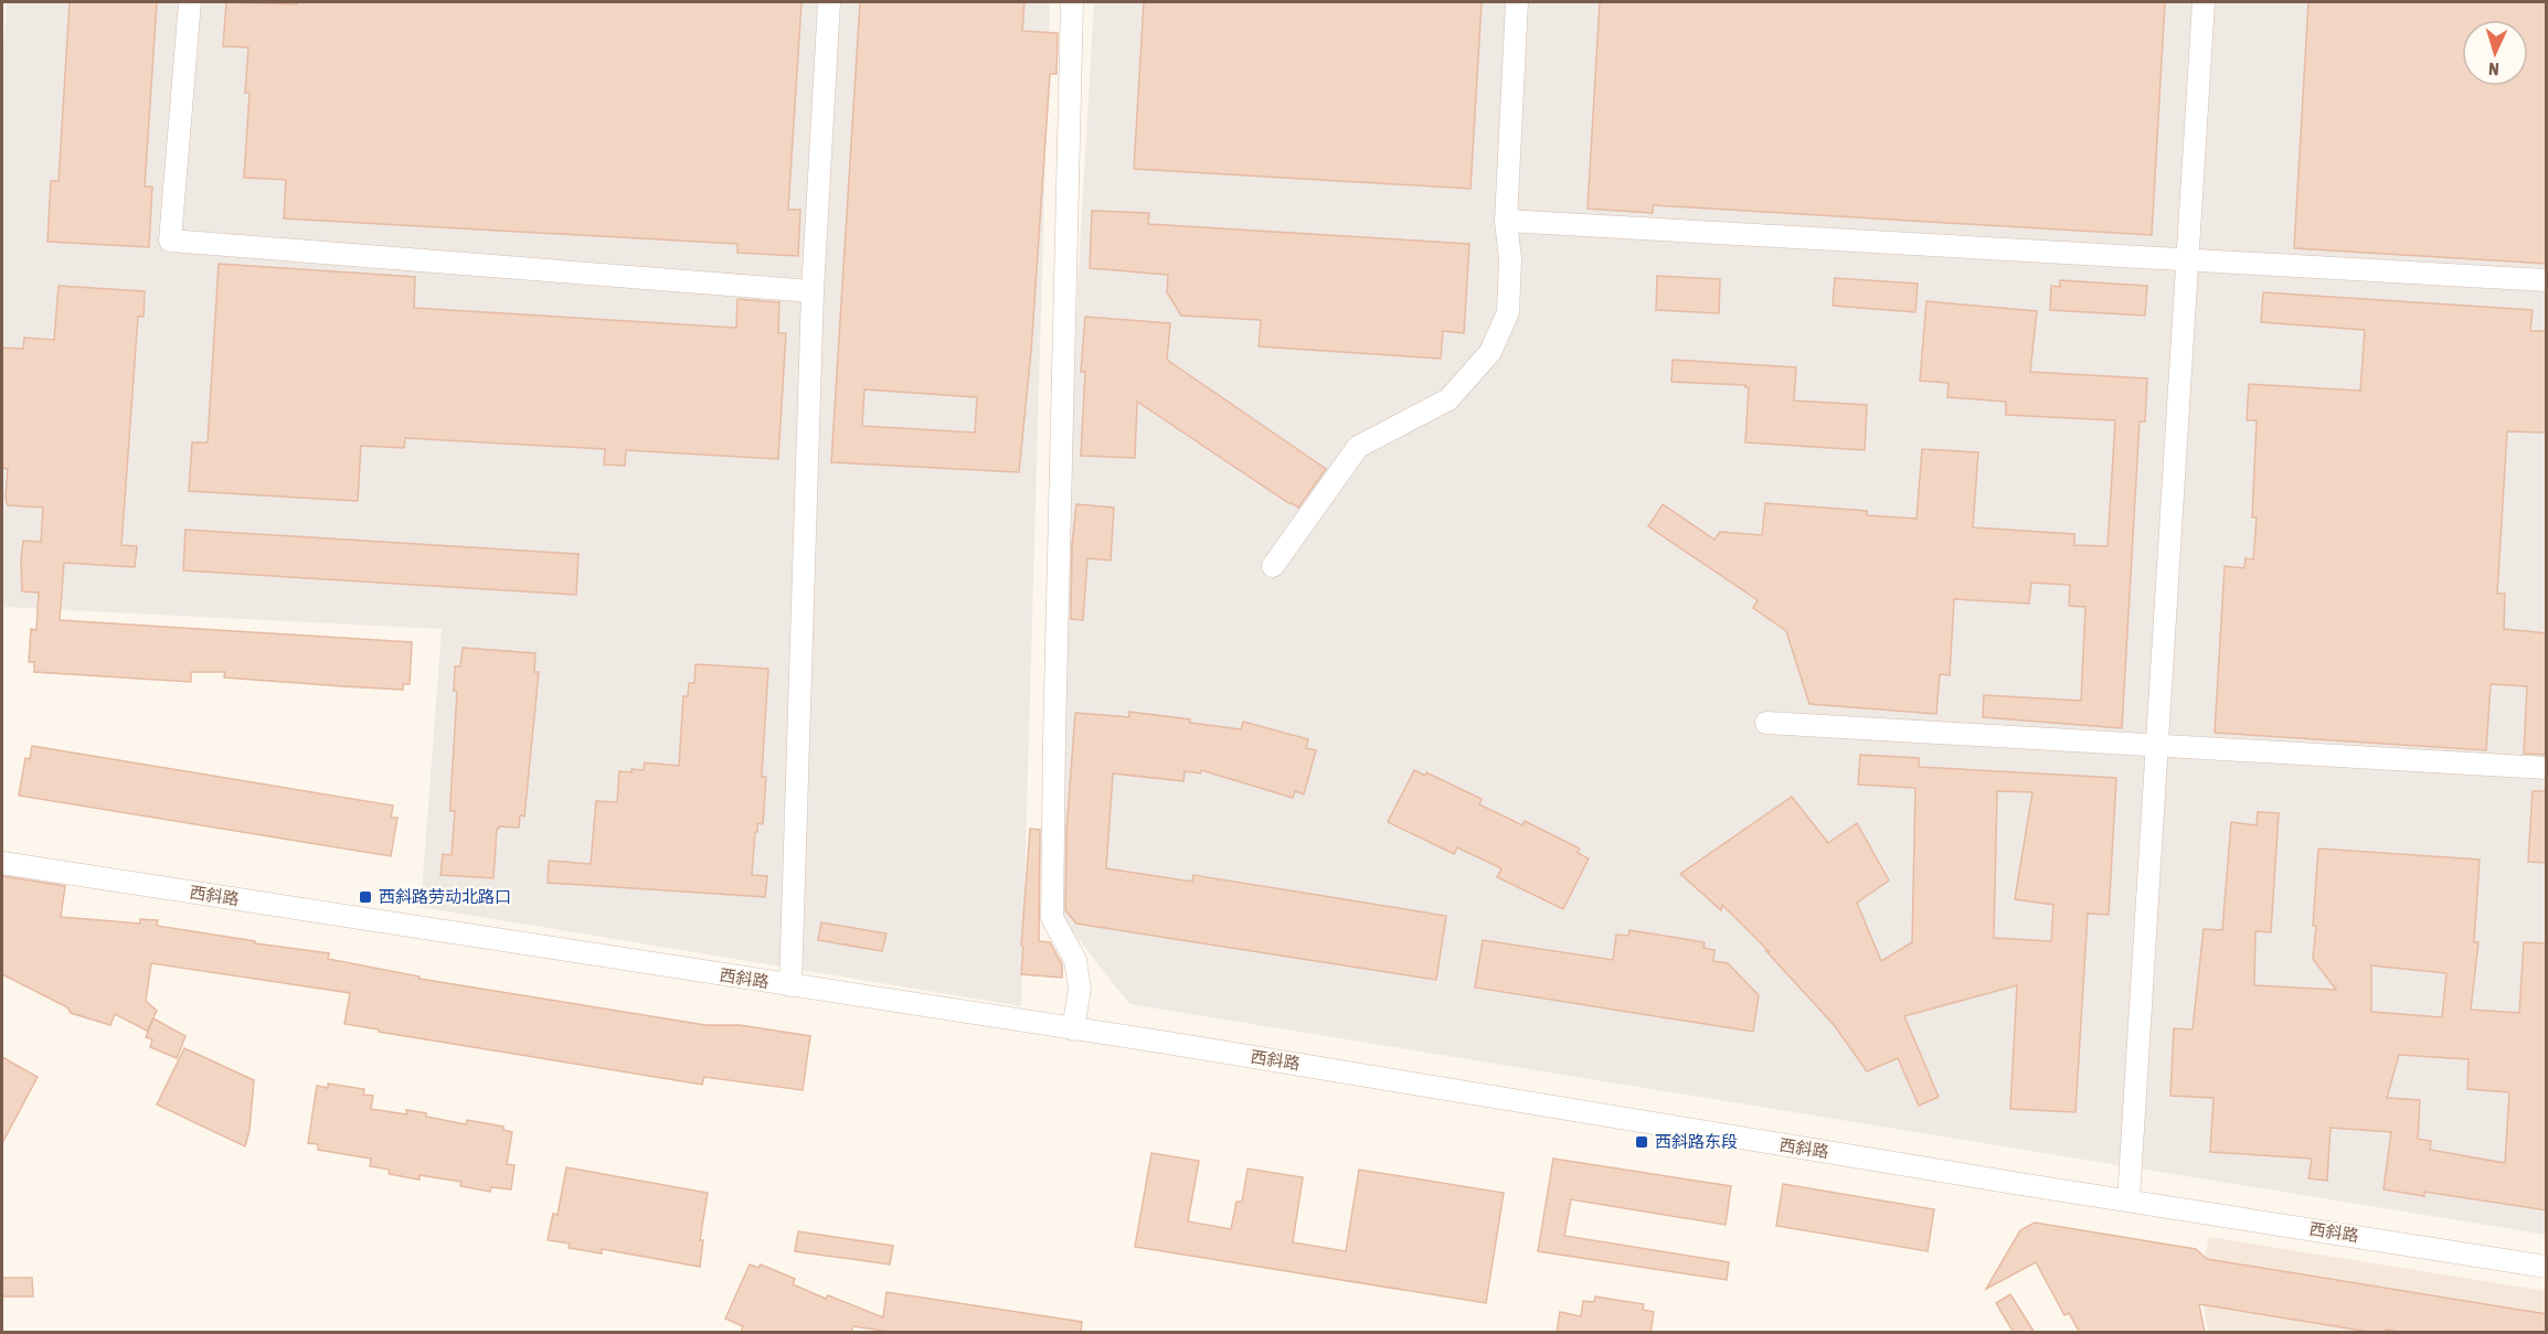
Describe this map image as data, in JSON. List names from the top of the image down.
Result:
{
  "streets": {
    "street": ["西斜路"]
  },
  "places": {
    "transit": ["西斜路劳动北路口", "西斜路东段"]
  },
  "north": "bottom"
}
